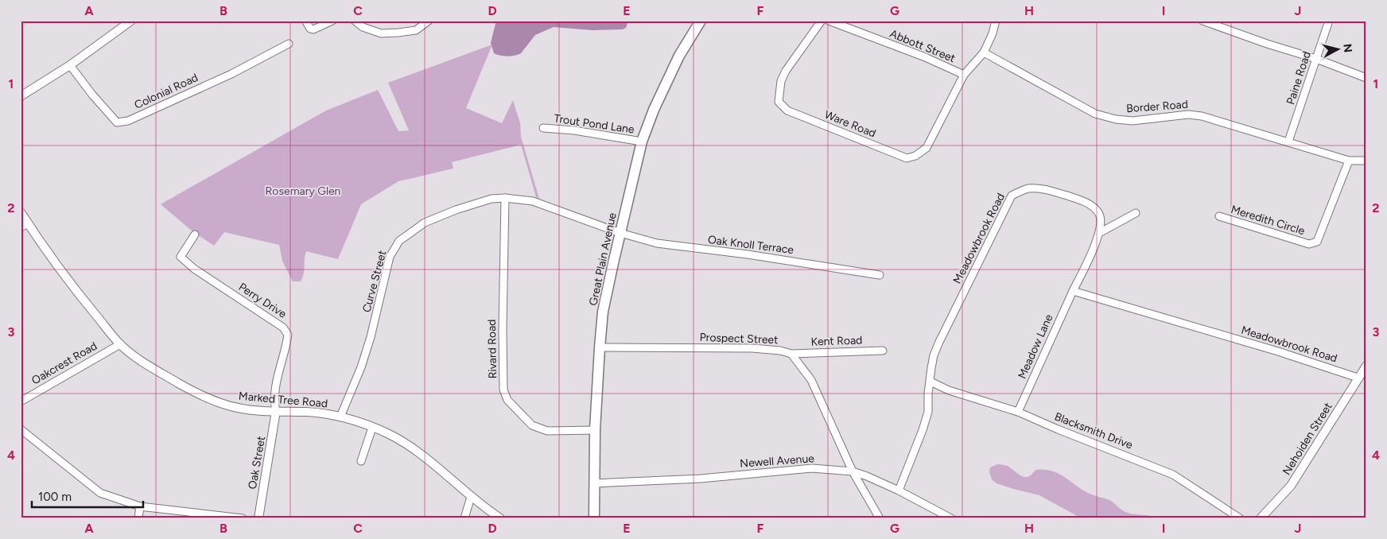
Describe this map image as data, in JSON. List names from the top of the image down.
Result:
{
  "streets": {
    "main road": ["Great Plain Avenue"],
    "street": [
      "Abbott Street",
      "Paine Road",
      "Colonial Road",
      "Border Road",
      "Trout Pond Lane",
      "Ware Road",
      "Meredith Circle",
      "Meadowbrook Road",
      "Oak Knoll Terrace",
      "Curve Street",
      "Perry Drive",
      "Prospect Street",
      "Kent Road",
      "Meadow Lane",
      "Rivard Road",
      "Oakcrest Road",
      "Marked Tree Road",
      "Blacksmith Drive",
      "Nehoiden Street",
      "Newell Avenue",
      "Oak Street"
    ]
  },
  "crossings": [
    ["Abbott Street", "Ware Road"],
    ["Paine Road", "Border Road"],
    ["Border Road", "Meredith Circle"],
    ["Trout Pond Lane", "Great Plain Avenue"],
    ["Meadowbrook Road", "Meadow Lane"],
    ["Meadowbrook Road", "Blacksmith Drive"],
    ["Meadowbrook Road", "Nehoiden Street"],
    ["Meadowbrook Road", "Newell Avenue"],
    ["Oak Knoll Terrace", "Great Plain Avenue"],
    ["Oak Knoll Terrace", "Curve Street"],
    ["Great Plain Avenue", "Curve Street"],
    ["Great Plain Avenue", "Prospect Street"],
    ["Great Plain Avenue", "Rivard Road"],
    ["Great Plain Avenue", "Newell Avenue"],
    ["Curve Street", "Rivard Road"],
    ["Curve Street", "Marked Tree Road"],
    ["Perry Drive", "Marked Tree Road"],
    ["Perry Drive", "Oak Street"],
    ["Prospect Street", "Kent Road"],
    ["Prospect Street", "Newell Avenue"],
    ["Meadow Lane", "Blacksmith Drive"],
    ["Oakcrest Road", "Marked Tree Road"],
    ["Marked Tree Road", "Oak Street"]
  ],
  "parks": ["Rosemary Glen"],
  "scale_bar": "100 m",
  "north": "right",
  "grid": {
    "columns": [
      "A",
      "B",
      "C",
      "D",
      "E",
      "F",
      "G",
      "H",
      "I",
      "J"
    ],
    "rows": [
      "1",
      "2",
      "3",
      "4"
    ]
  }
}
